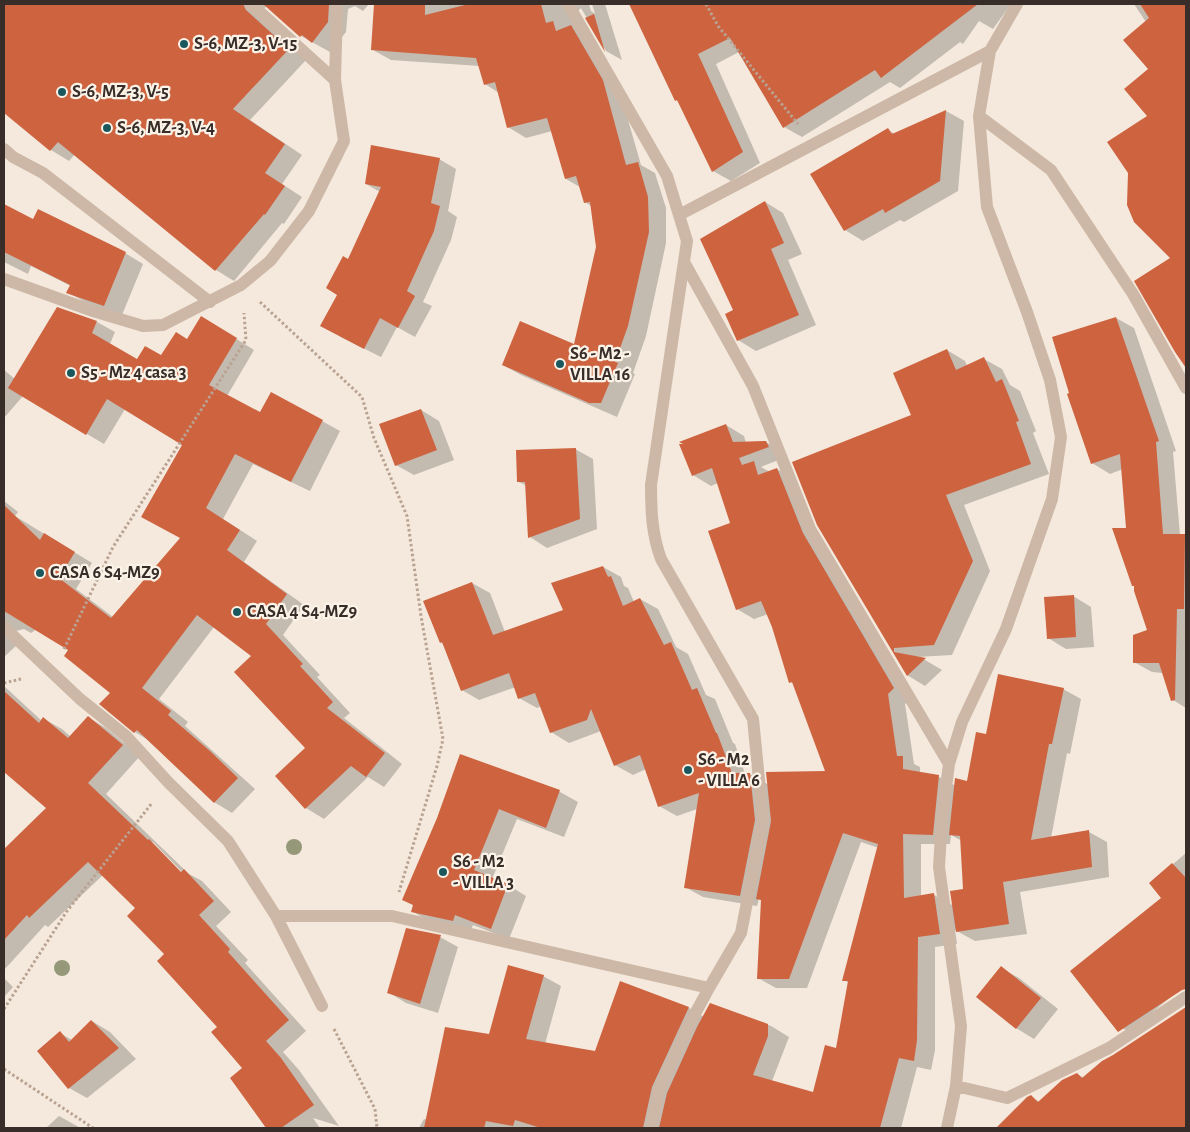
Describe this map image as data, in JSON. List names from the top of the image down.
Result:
{
  "places": [
    "S-6, MZ-3, V-15",
    "S-6, MZ-3, V-5",
    "S-6, MZ-3, V-4",
    "S6 - M2 - VILLA 16",
    "S5 - Mz 4 casa 3",
    "CASA 6 S4-MZ9",
    "CASA 4 S4-MZ9",
    "S6 - M2 - VILLA 6",
    "S6 - M2 - VILLA 3"
  ]
}
